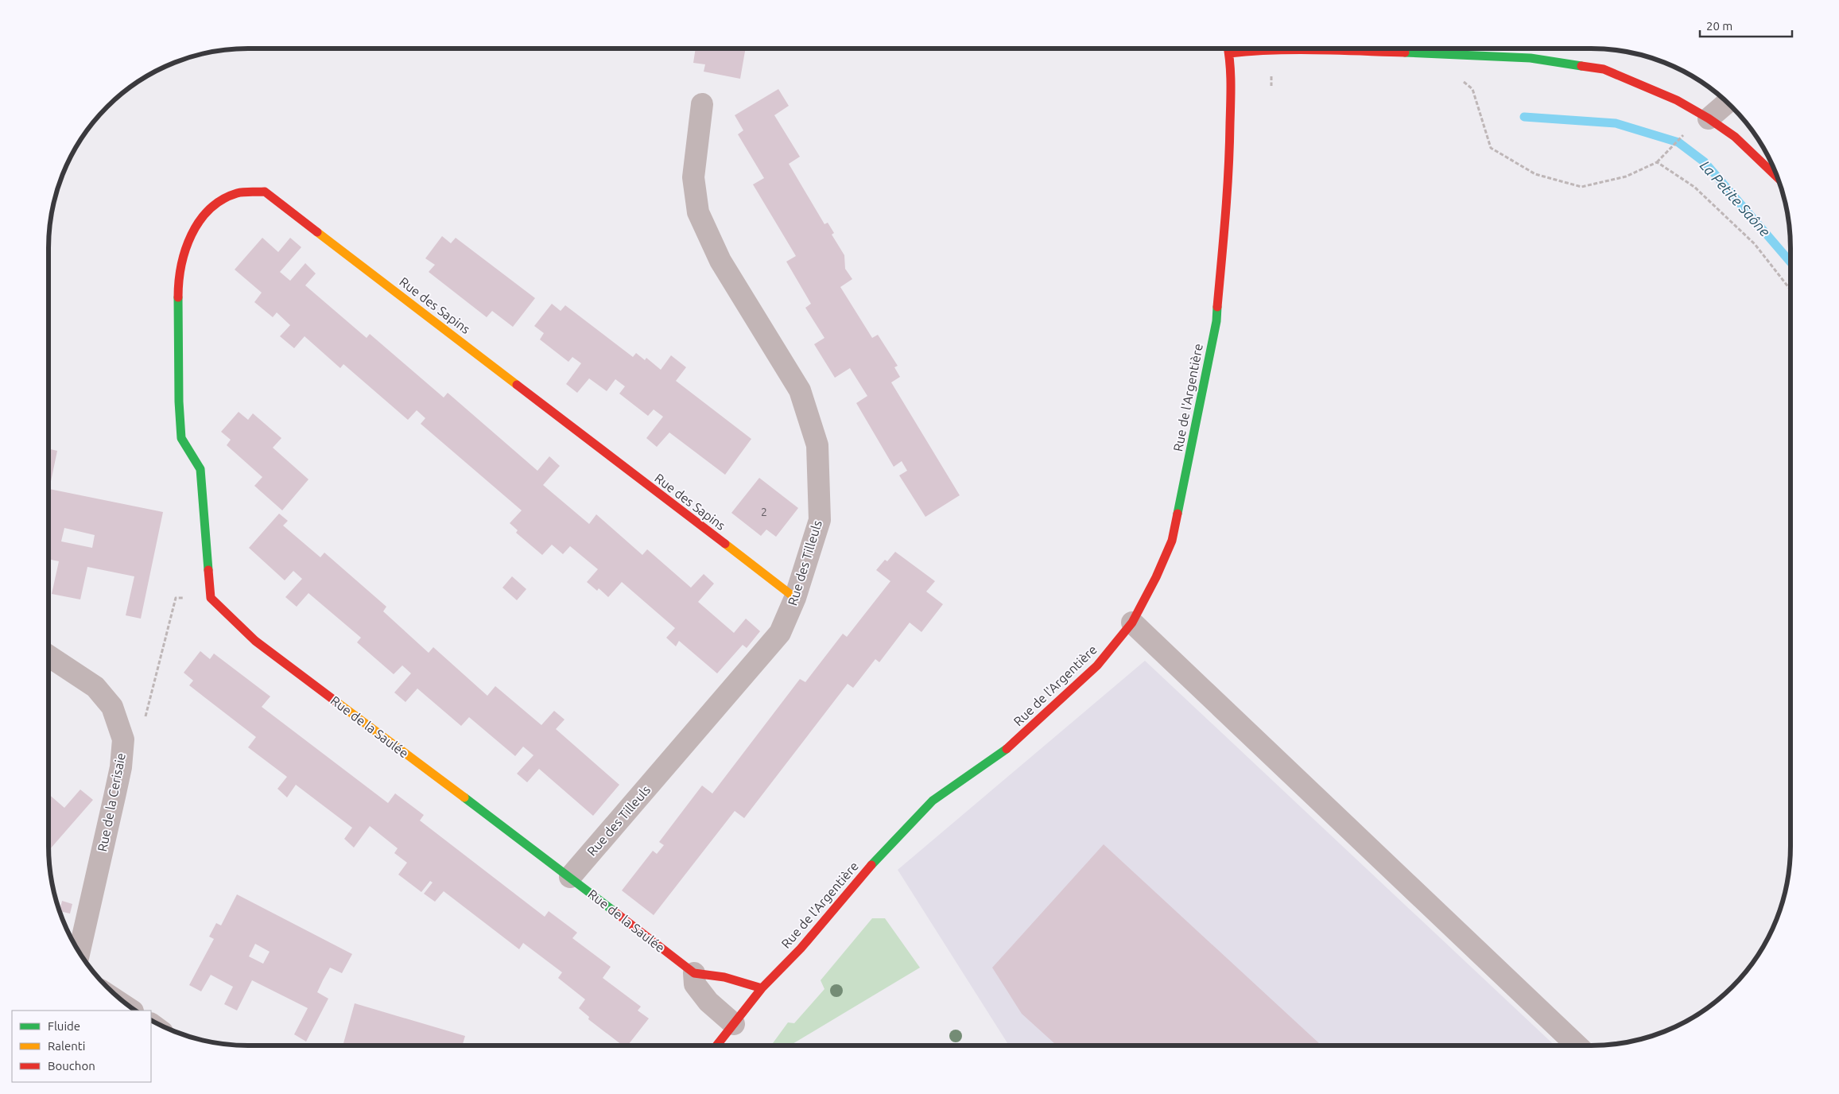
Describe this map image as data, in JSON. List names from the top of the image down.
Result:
{
  "streets": {
    "street": [
      "Rue des Sapins",
      "Rue de l'Argentière",
      "Rue des Tilleuls",
      "Rue de la Saulée",
      "Rue de la Cerisaie"
    ]
  },
  "crossings": [
    ["Rue des Sapins", "Rue des Tilleuls"],
    ["Rue des Sapins", "Rue de la Saulée"],
    ["Rue des Tilleuls", "Rue de la Saulée"]
  ],
  "water": ["La Petite Saône"],
  "house_numbers": ["2"],
  "legend": ["Fluide", "Ralenti", "Bouchon"],
  "scale_bar": "20 m"
}
